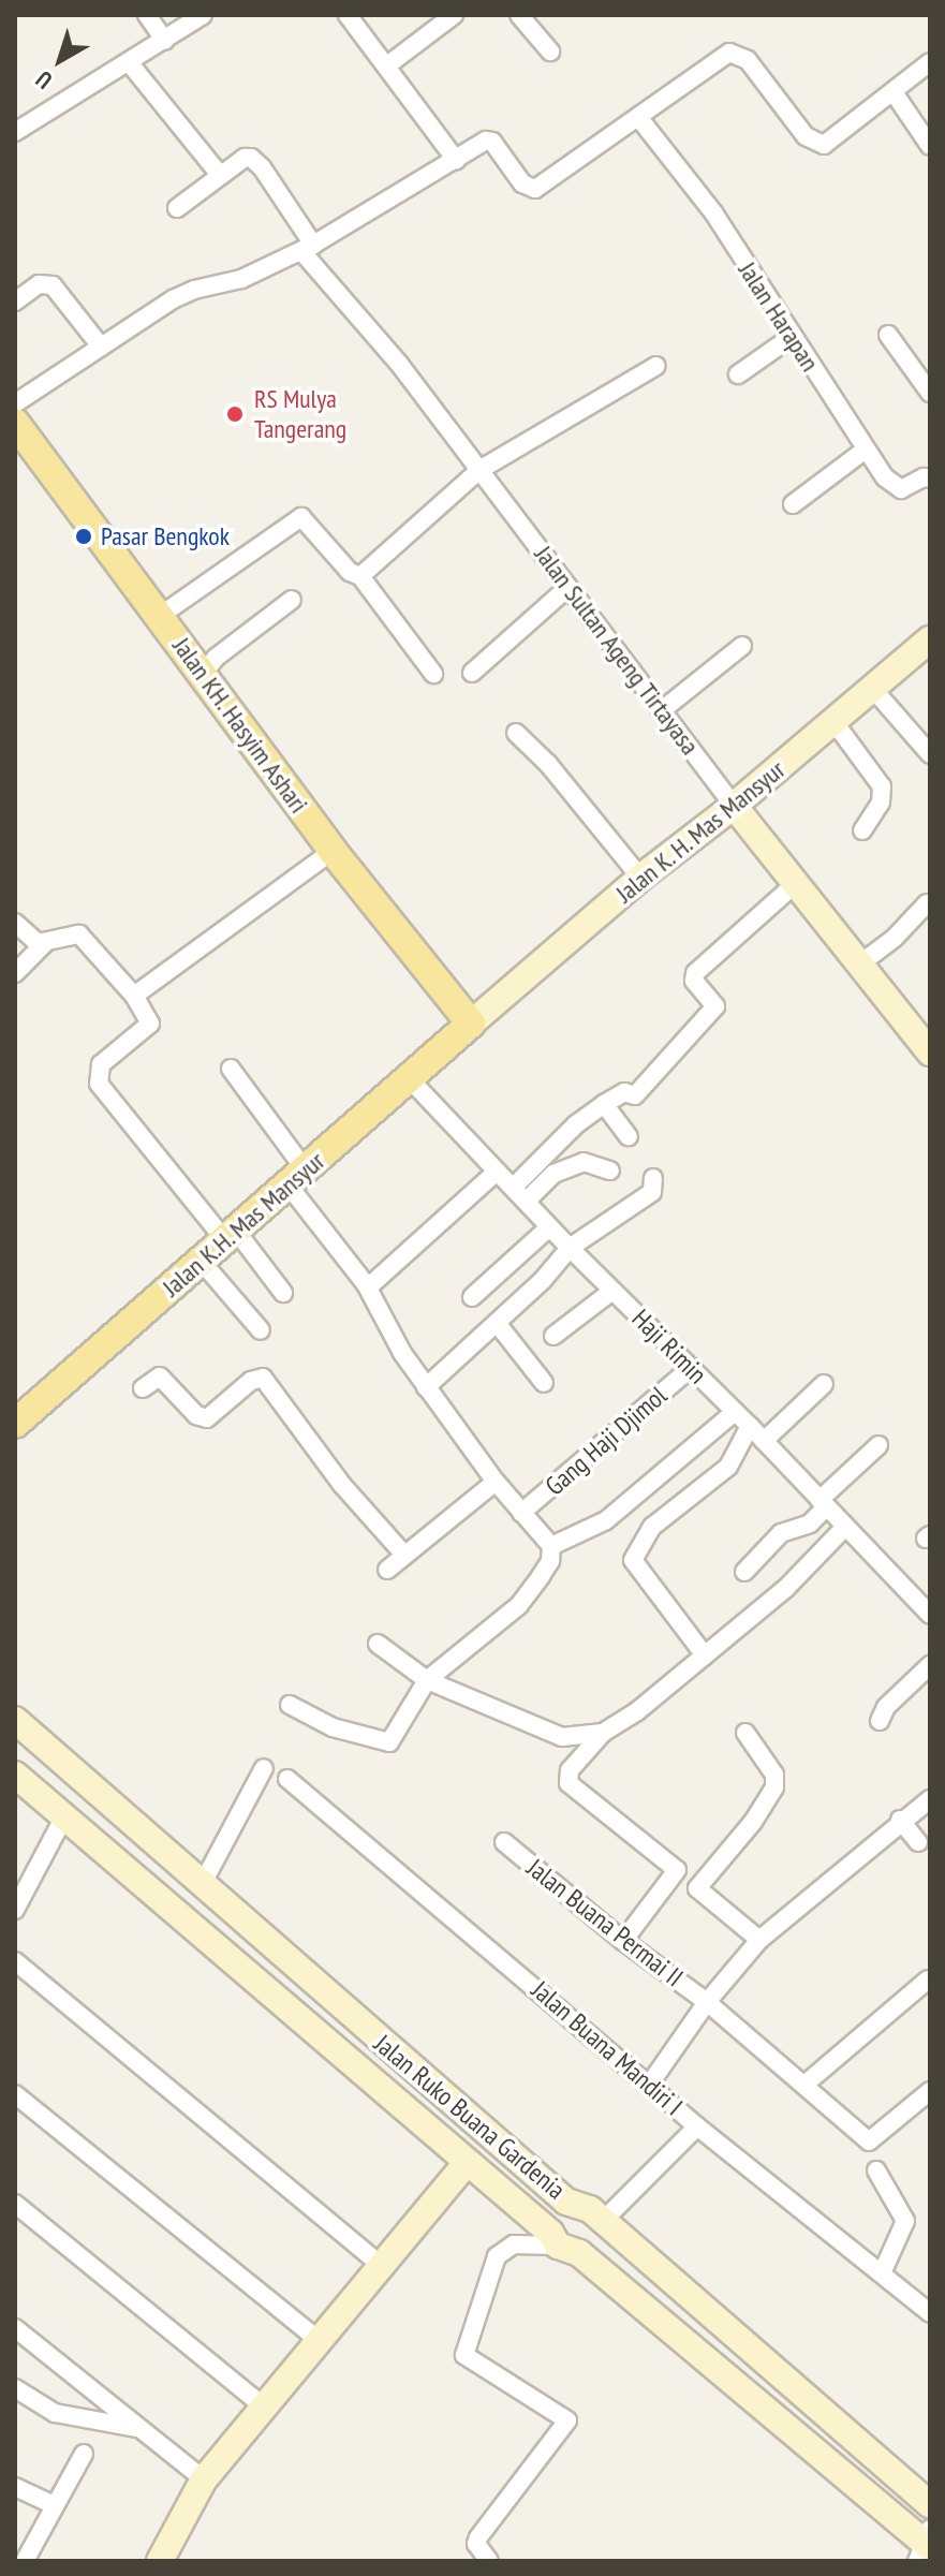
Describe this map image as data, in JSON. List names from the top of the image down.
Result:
{
  "streets": {
    "main road": ["Jalan KH. Hasyim Ashari", "Jalan K.H. Mas Mansyur"],
    "street": [
      "Jalan Harapan",
      "Jalan Sultan Ageng Tirtayasa",
      "Jalan K. H. Mas Mansyur",
      "Haji Rimin",
      "Gang Haji Djimol",
      "Jalan Buana Permai II",
      "Jalan Buana Mandiri I",
      "Jalan Ruko Buana Gardenia"
    ]
  },
  "crossings": [
    ["Jalan Sultan Ageng Tirtayasa", "Jalan K. H. Mas Mansyur"],
    ["Jalan KH. Hasyim Ashari", "Jalan K. H. Mas Mansyur"],
    ["Jalan KH. Hasyim Ashari", "Jalan K.H. Mas Mansyur"],
    ["Jalan K. H. Mas Mansyur", "Jalan K.H. Mas Mansyur"],
    ["Jalan K.H. Mas Mansyur", "Haji Rimin"],
    ["Haji Rimin", "Gang Haji Djimol"]
  ],
  "places": ["RS Mulya Tangerang", "Pasar Bengkok"],
  "north": "bottom left"
}
